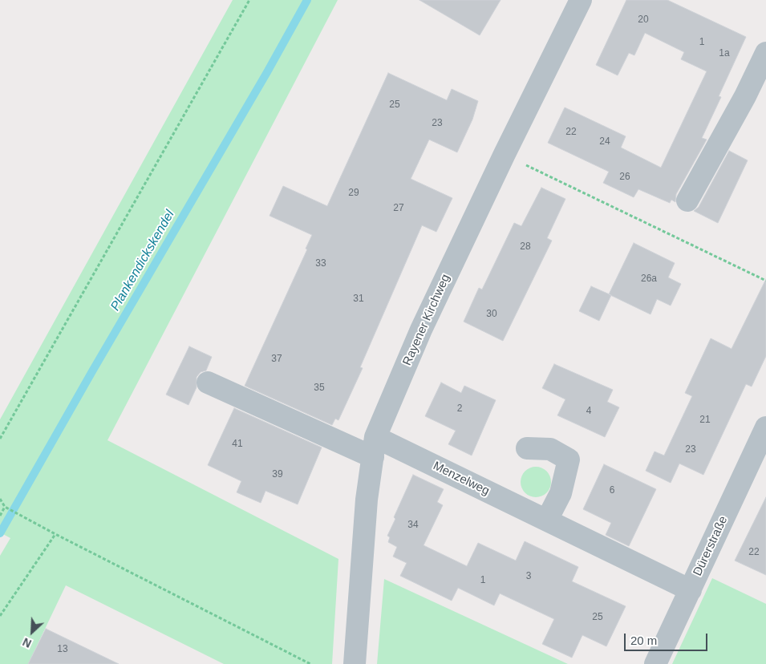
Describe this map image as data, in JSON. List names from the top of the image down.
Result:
{
  "streets": {
    "street": ["Rayener Kirchweg", "Menzelweg", "Dürerstraße"]
  },
  "crossings": [
    ["Rayener Kirchweg", "Menzelweg"],
    ["Menzelweg", "Dürerstraße"]
  ],
  "water": ["Plankendickskendel"],
  "house_numbers": [
    "20",
    "1",
    "1a",
    "25",
    "23",
    "22",
    "24",
    "26",
    "29",
    "27",
    "28",
    "33",
    "26a",
    "31",
    "30",
    "37",
    "35",
    "2",
    "4",
    "21",
    "41",
    "23",
    "39",
    "6",
    "34",
    "22",
    "3",
    "1",
    "25",
    "13"
  ],
  "scale_bar": "20 m",
  "north": "bottom left"
}
